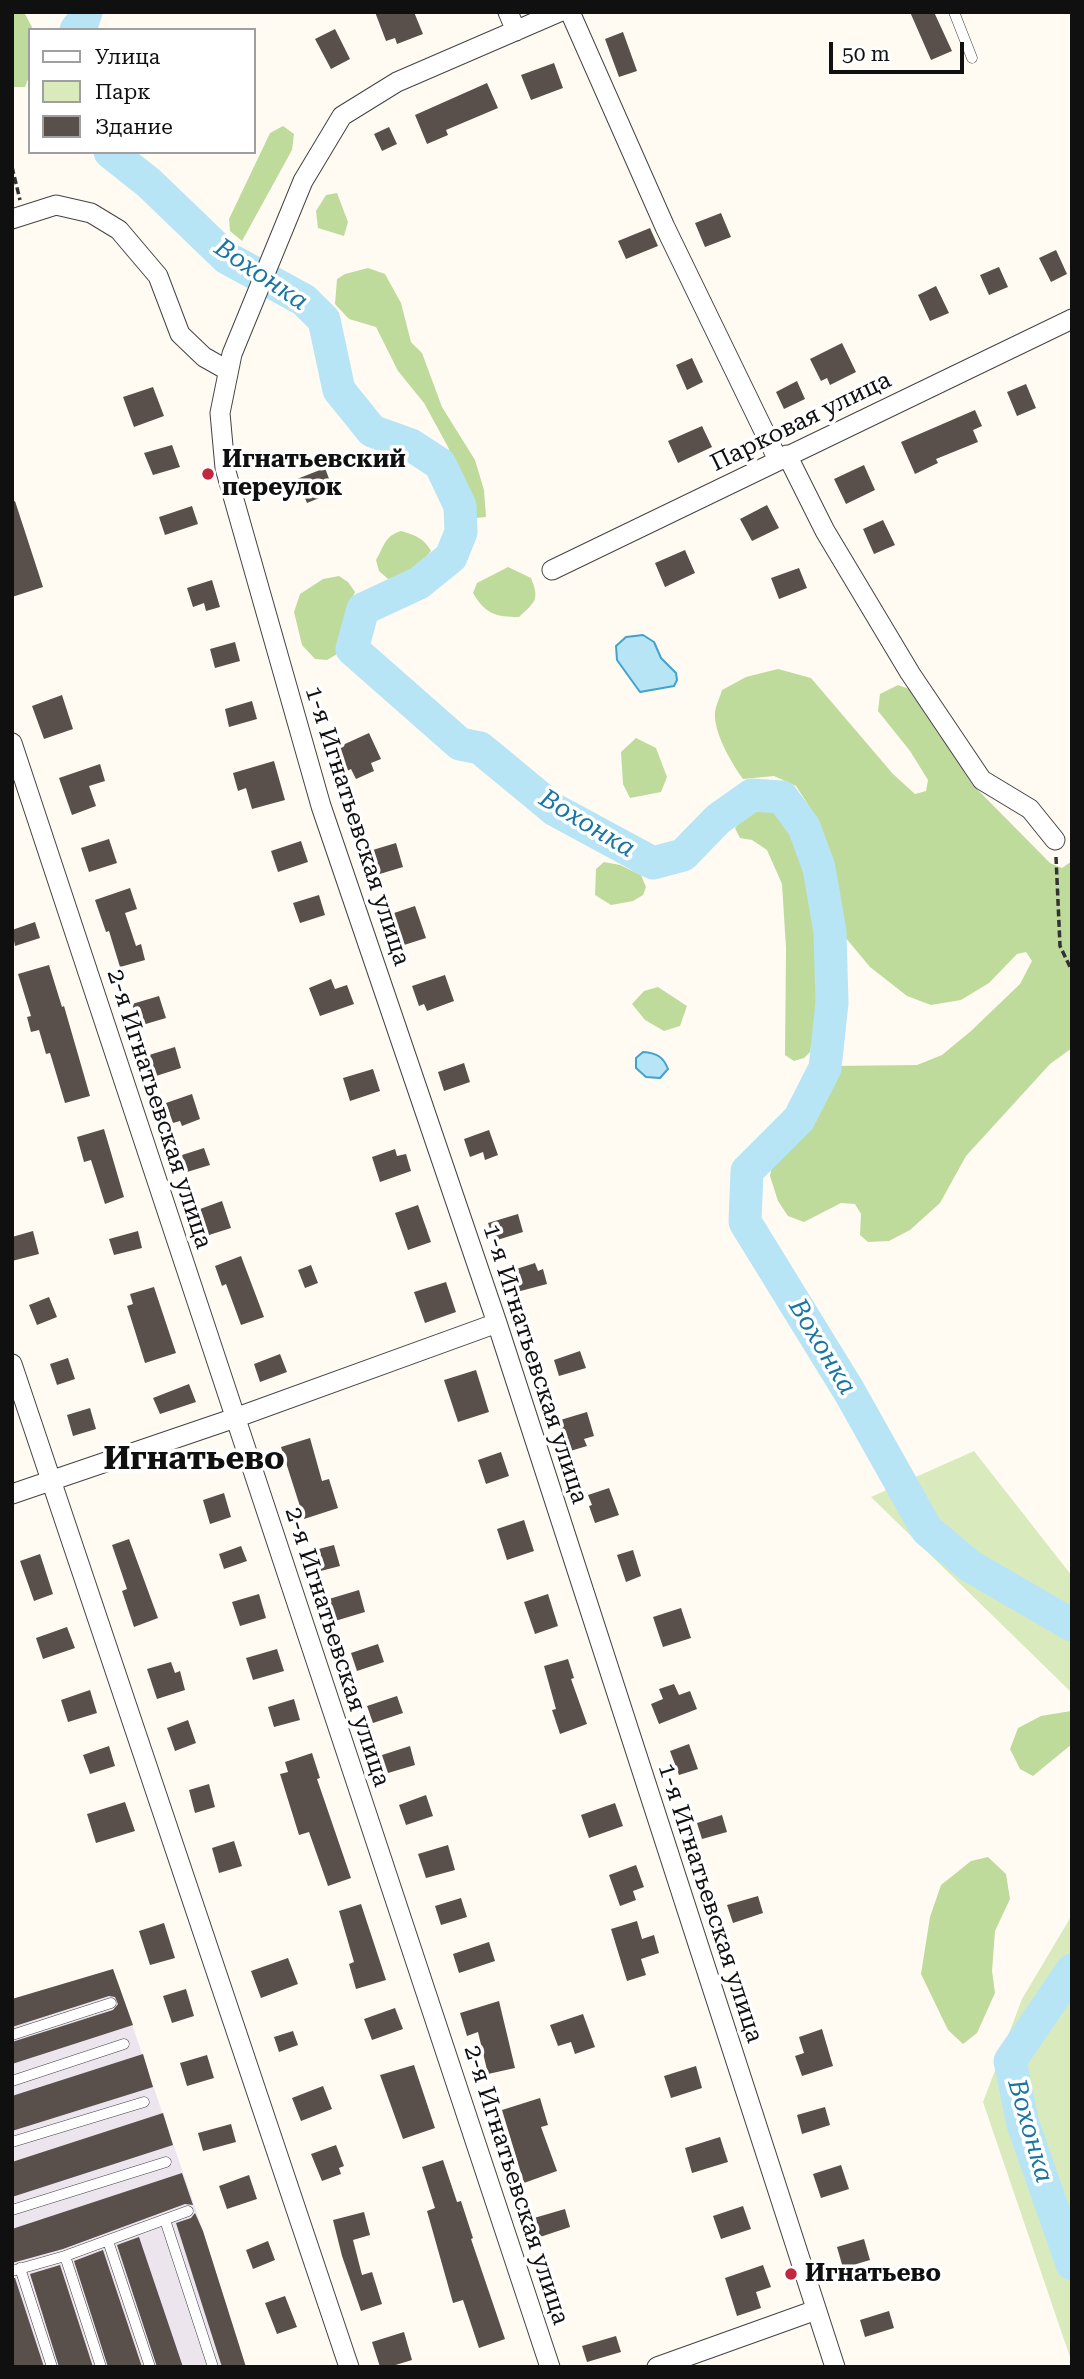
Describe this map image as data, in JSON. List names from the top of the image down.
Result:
{
  "streets": {
    "street": ["Парковая улица", "1-я Игнатьевская улица", "2-я Игнатьевская улица"]
  },
  "districts": ["Игнатьево"],
  "water": ["Вохонка"],
  "places": ["Игнатьевский переулок", "Игнатьево"],
  "legend": ["Улица", "Парк", "Здание"],
  "scale_bar": "50 m"
}
